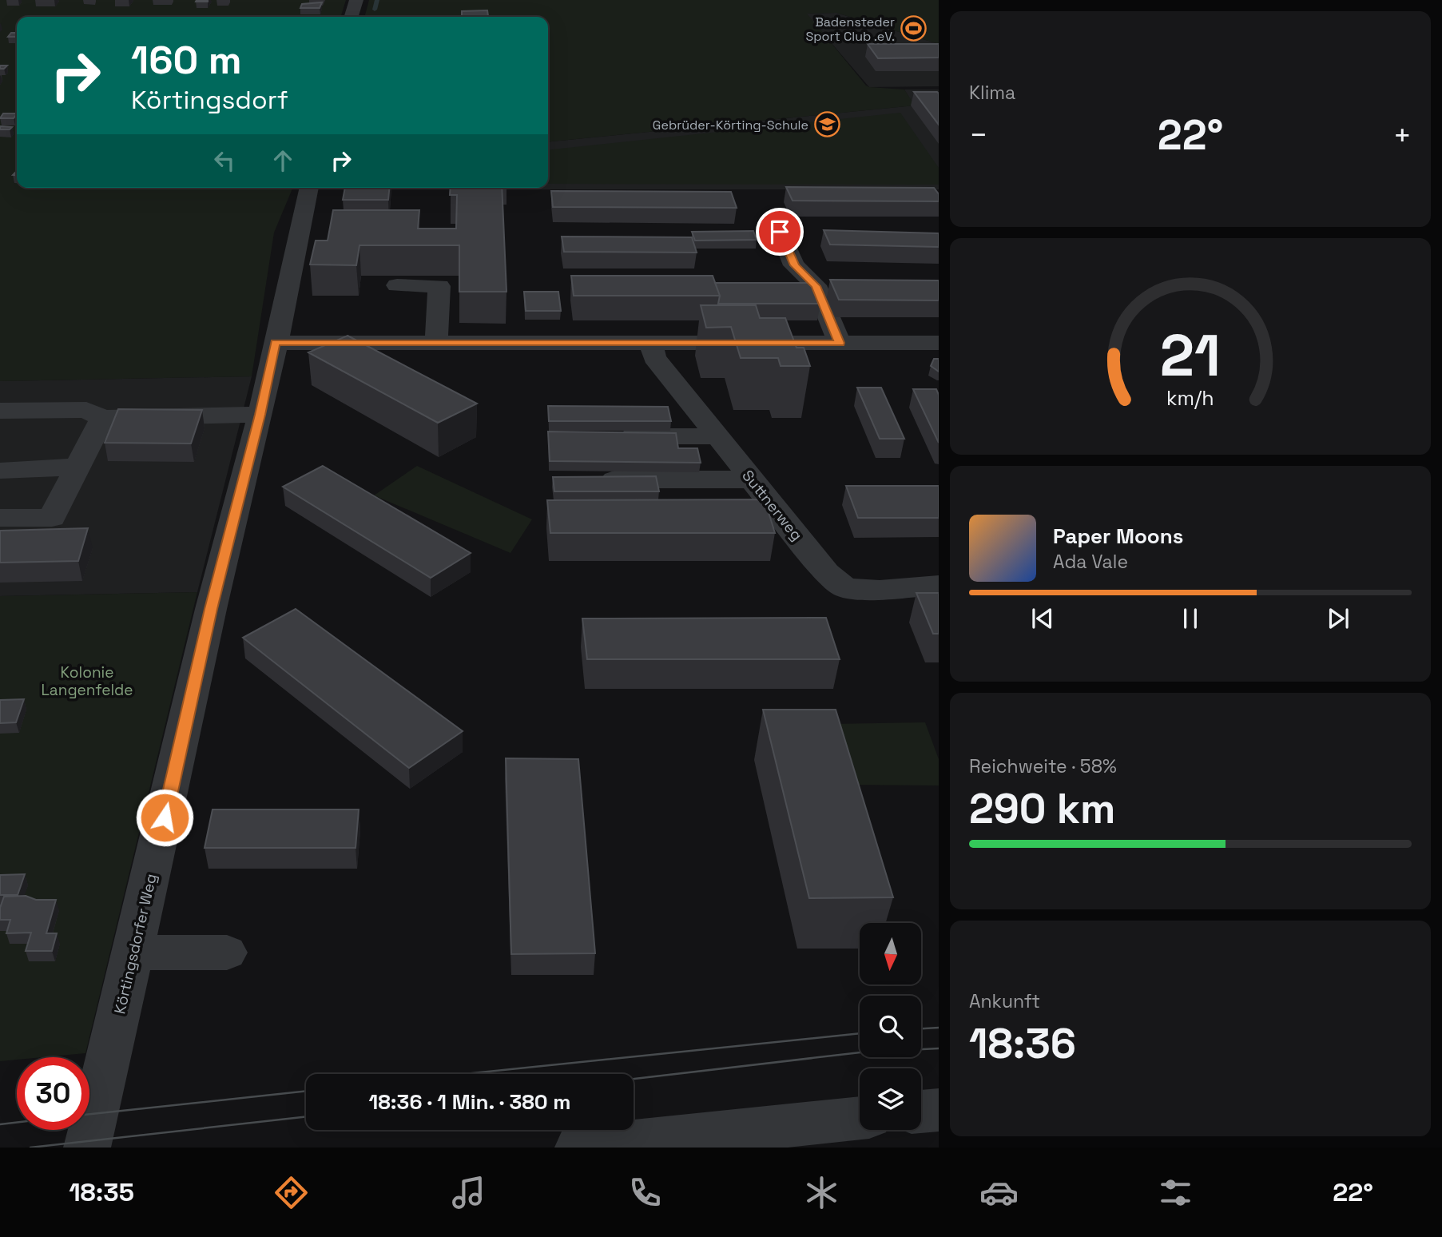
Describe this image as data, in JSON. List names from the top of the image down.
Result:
{
  "streets": {
    "street": ["Suttnerweg", "Körtingsdorfer Weg"]
  },
  "parks": ["Kolonie Langenfelde"],
  "places": {
    "sports": ["Badensteder Sport Club .eV."],
    "school or university": ["Gebrüder-Körting-Schule"]
  },
  "north": "bottom",
  "page": {
    "tile": [
      "Klima",
      ["Reichweite · 58%", "290 km"],
      ["Ankunft", "18:36"]
    ],
    "turn": ["160 m", "Körtingsdorf"],
    "heat": ["−", "22°", "+"],
    "song": ["Paper Moons", "Ada Vale"],
    "limit": "30",
    "trip": "18:36 · 1 Min. · 380 m",
    "tabs": ["18:35", "22°"],
    "gauge": ["21", "km/h"]
  }
}
